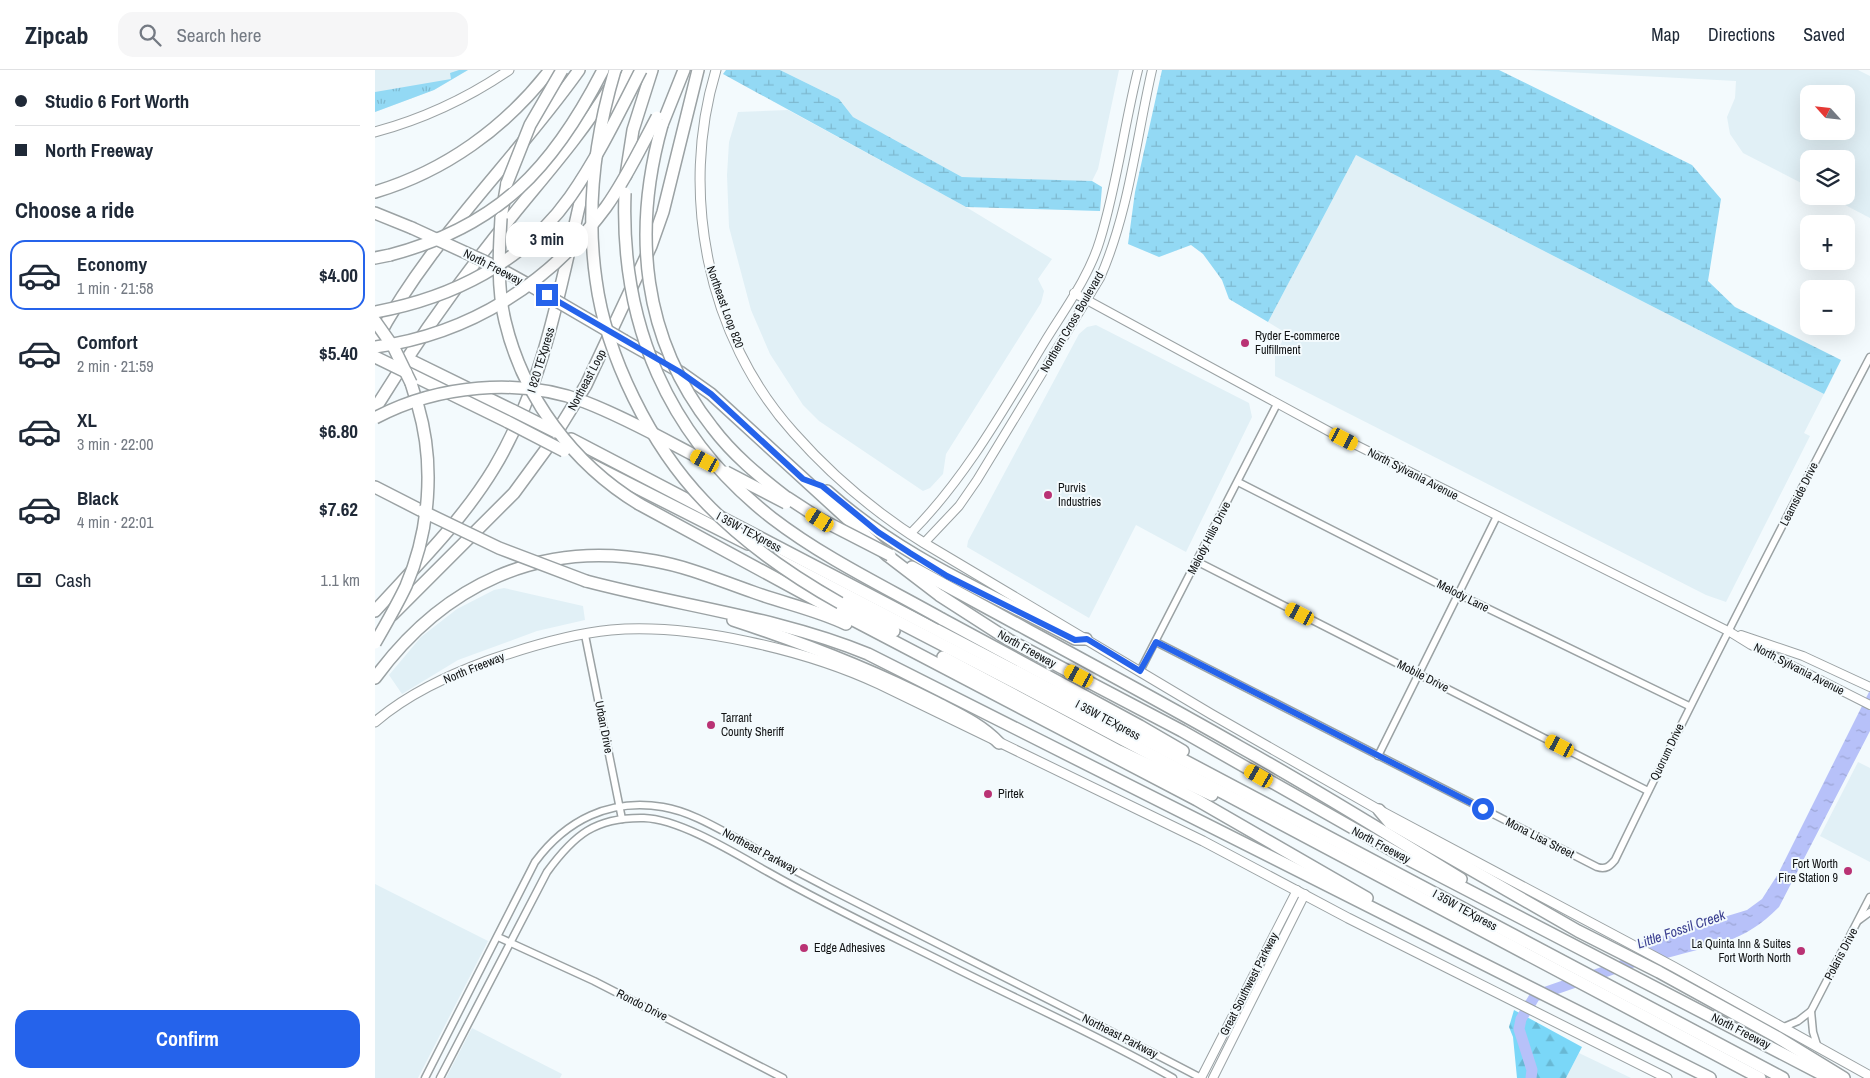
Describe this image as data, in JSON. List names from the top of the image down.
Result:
{
  "streets": {
    "highway": [
      "North Freeway",
      "I 820 TEXpress",
      "Northeast Loop",
      "I 35W TEXpress"
    ],
    "main road": ["Northeast Loop 820"],
    "street": [
      "Northern Cross Boulevard",
      "North Sylvania Avenue",
      "Leamside Drive",
      "Melody Hills Drive",
      "Melody Lane",
      "Mobile Drive",
      "Urban Drive",
      "Quorum Drive",
      "Mona Lisa Street",
      "Northeast Parkway",
      "Polaris Drive",
      "Great Southwest Parkway",
      "Rondo Drive"
    ]
  },
  "crossings": [
    ["North Freeway", "Northeast Loop 820"],
    ["North Freeway", "Northern Cross Boulevard"],
    ["North Freeway", "Melody Hills Drive"],
    ["North Freeway", "Urban Drive"],
    ["North Freeway", "Polaris Drive"],
    ["North Freeway", "Great Southwest Parkway"],
    ["Northern Cross Boulevard", "North Sylvania Avenue"],
    ["North Sylvania Avenue", "Leamside Drive"],
    ["North Sylvania Avenue", "Melody Hills Drive"],
    ["North Sylvania Avenue", "Quorum Drive"],
    ["Leamside Drive", "Quorum Drive"],
    ["Melody Hills Drive", "Melody Lane"],
    ["Melody Hills Drive", "Mobile Drive"],
    ["Melody Hills Drive", "Mona Lisa Street"],
    ["Melody Lane", "Quorum Drive"],
    ["Mobile Drive", "Quorum Drive"],
    ["Urban Drive", "Northeast Parkway"],
    ["Quorum Drive", "Mona Lisa Street"],
    ["Northeast Parkway", "Great Southwest Parkway"],
    ["Northeast Parkway", "Rondo Drive"]
  ],
  "water": ["Little Fossil Creek"],
  "places": [
    "Ryder E-commerce Fulfillment",
    "Purvis Industries",
    "Tarrant County Sheriff",
    "Pirtek",
    "Fort Worth Fire Station 9",
    "Edge Adhesives",
    "La Quinta Inn & Suites Fort Worth North"
  ],
  "north": "top left",
  "page": {
    "header": "Zipcab",
    "search": "Search here",
    "nav": ["Map", "Directions", "Saved"],
    "banner": ["Studio 6 Fort Worth", "North Freeway"],
    "map_buttons": ["+", "−"],
    "heading": "Choose a ride",
    "bubble": "3 min",
    "list": [
      {
        "name": "Economy",
        "note": "1 min · 21:58",
        "value": "$4.00"
      },
      {
        "name": "Comfort",
        "note": "2 min · 21:59",
        "value": "$5.40"
      },
      {
        "name": "XL",
        "note": "3 min · 22:00",
        "value": "$6.80"
      },
      {
        "name": "Black",
        "note": "4 min · 22:01",
        "value": "$7.62"
      }
    ],
    "pay": ["Cash", "1.1 km"],
    "buttons": "Confirm"
  }
}
